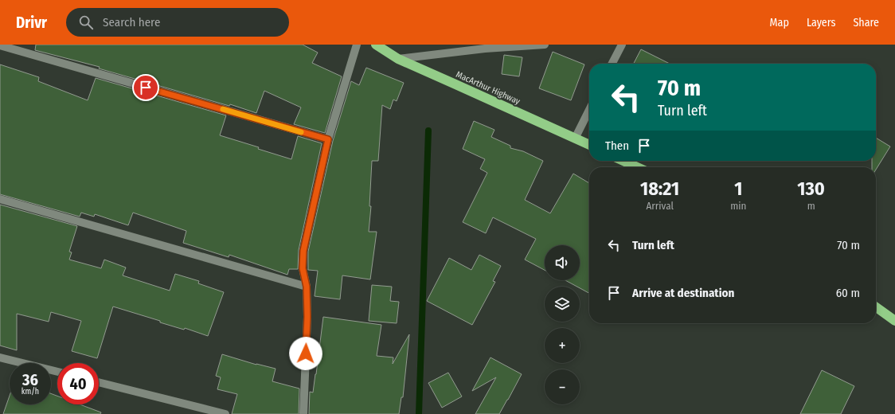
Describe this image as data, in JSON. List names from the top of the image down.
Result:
{
  "streets": {
    "highway": ["MacArthur Highway"]
  },
  "page": {
    "header": "Drivr",
    "search": "Search here",
    "nav": ["Map", "Layers", "Share"],
    "turn": ["70 m", "Turn left"],
    "then": "Then",
    "eta": [
      "18:21",
      "Arrival",
      "1",
      "min",
      "130",
      "m"
    ],
    "list": [
      {
        "name": "Turn left",
        "value": "70 m"
      },
      {
        "name": "Arrive at destination",
        "value": "60 m"
      }
    ],
    "map_buttons": ["+", "−"],
    "speed": "36 km/h",
    "limit": "40"
  }
}
